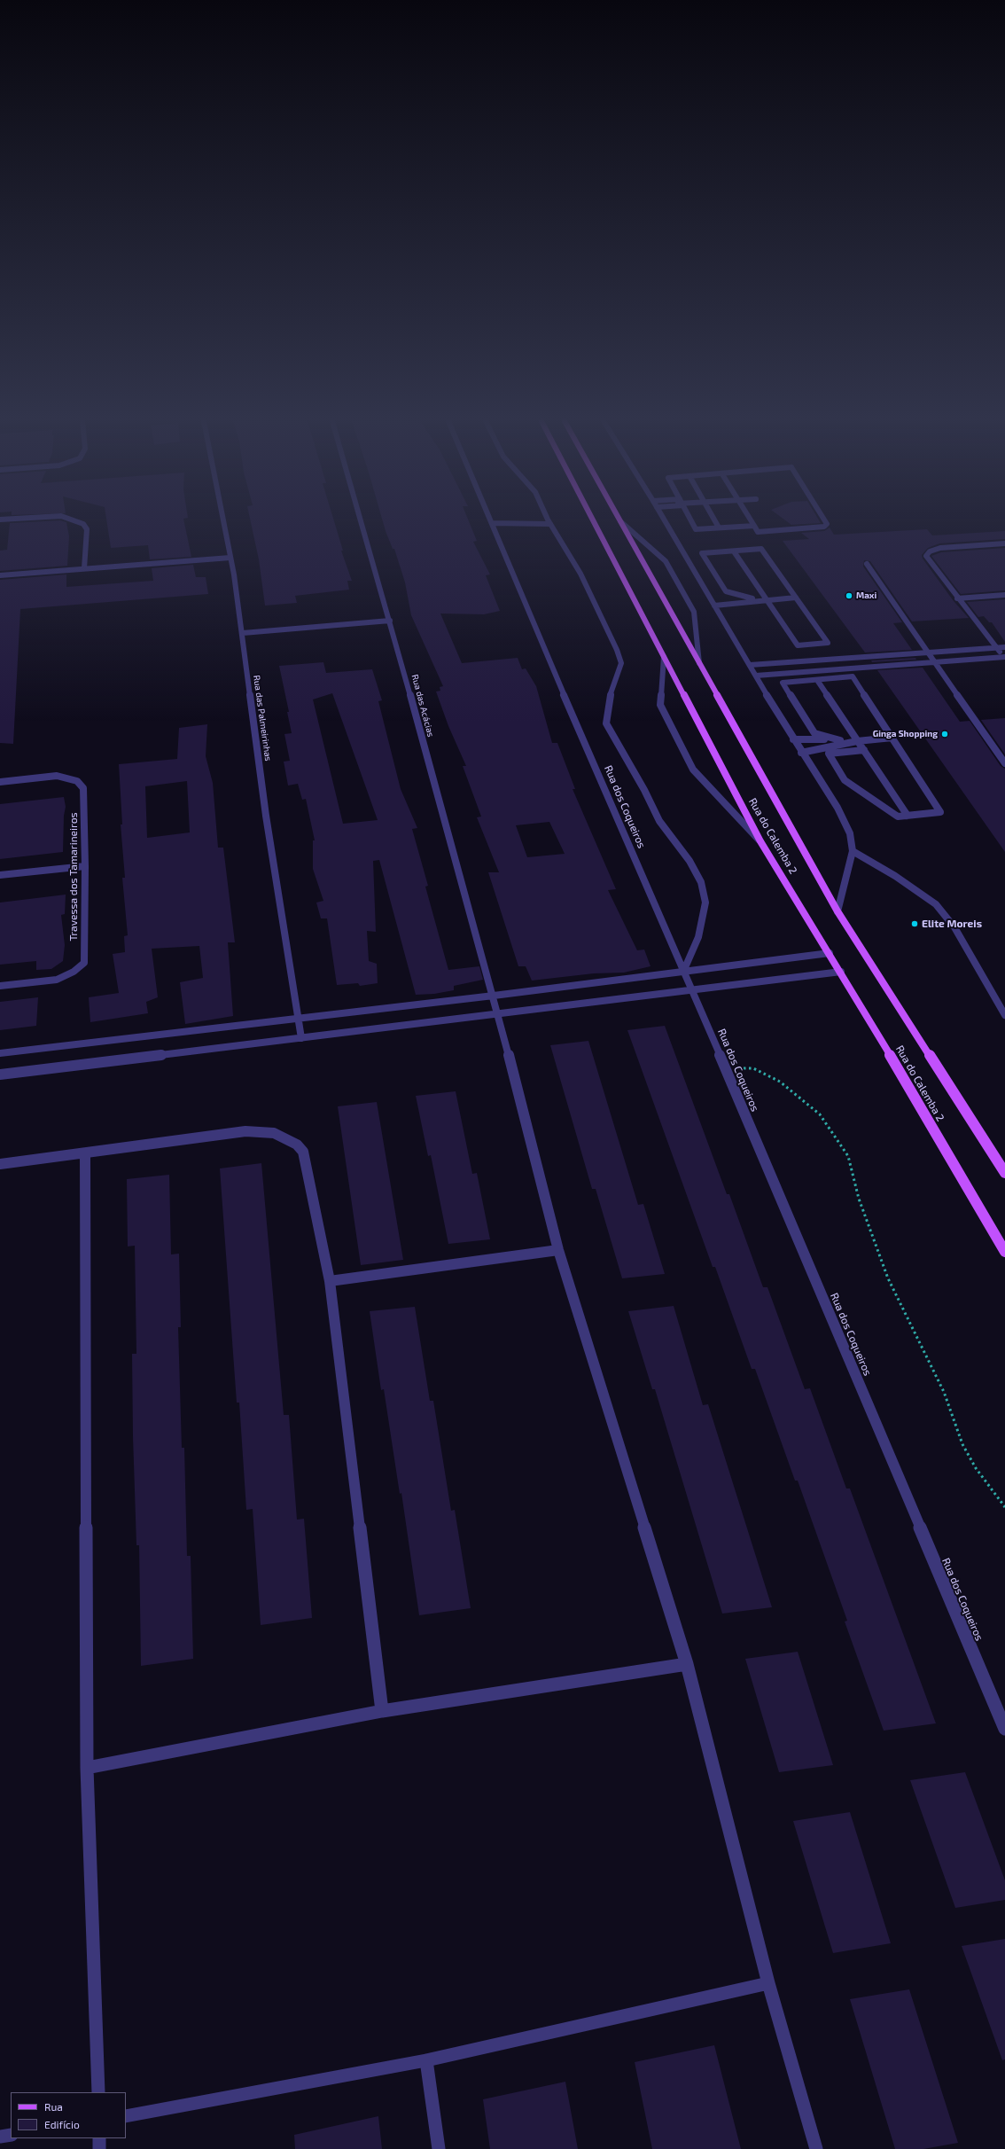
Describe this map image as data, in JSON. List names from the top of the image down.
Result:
{
  "streets": {
    "main road": ["Rua do Calemba 2"],
    "street": [
      "Rua das Acácias",
      "Rua das Palmeirinhas",
      "Rua dos Coqueiros",
      "Travessa dos Tamarineiros"
    ]
  },
  "places": ["Maxi", "Ginga Shopping", "Elite Moreis"],
  "legend": ["Rua", "Edifício"]
}
